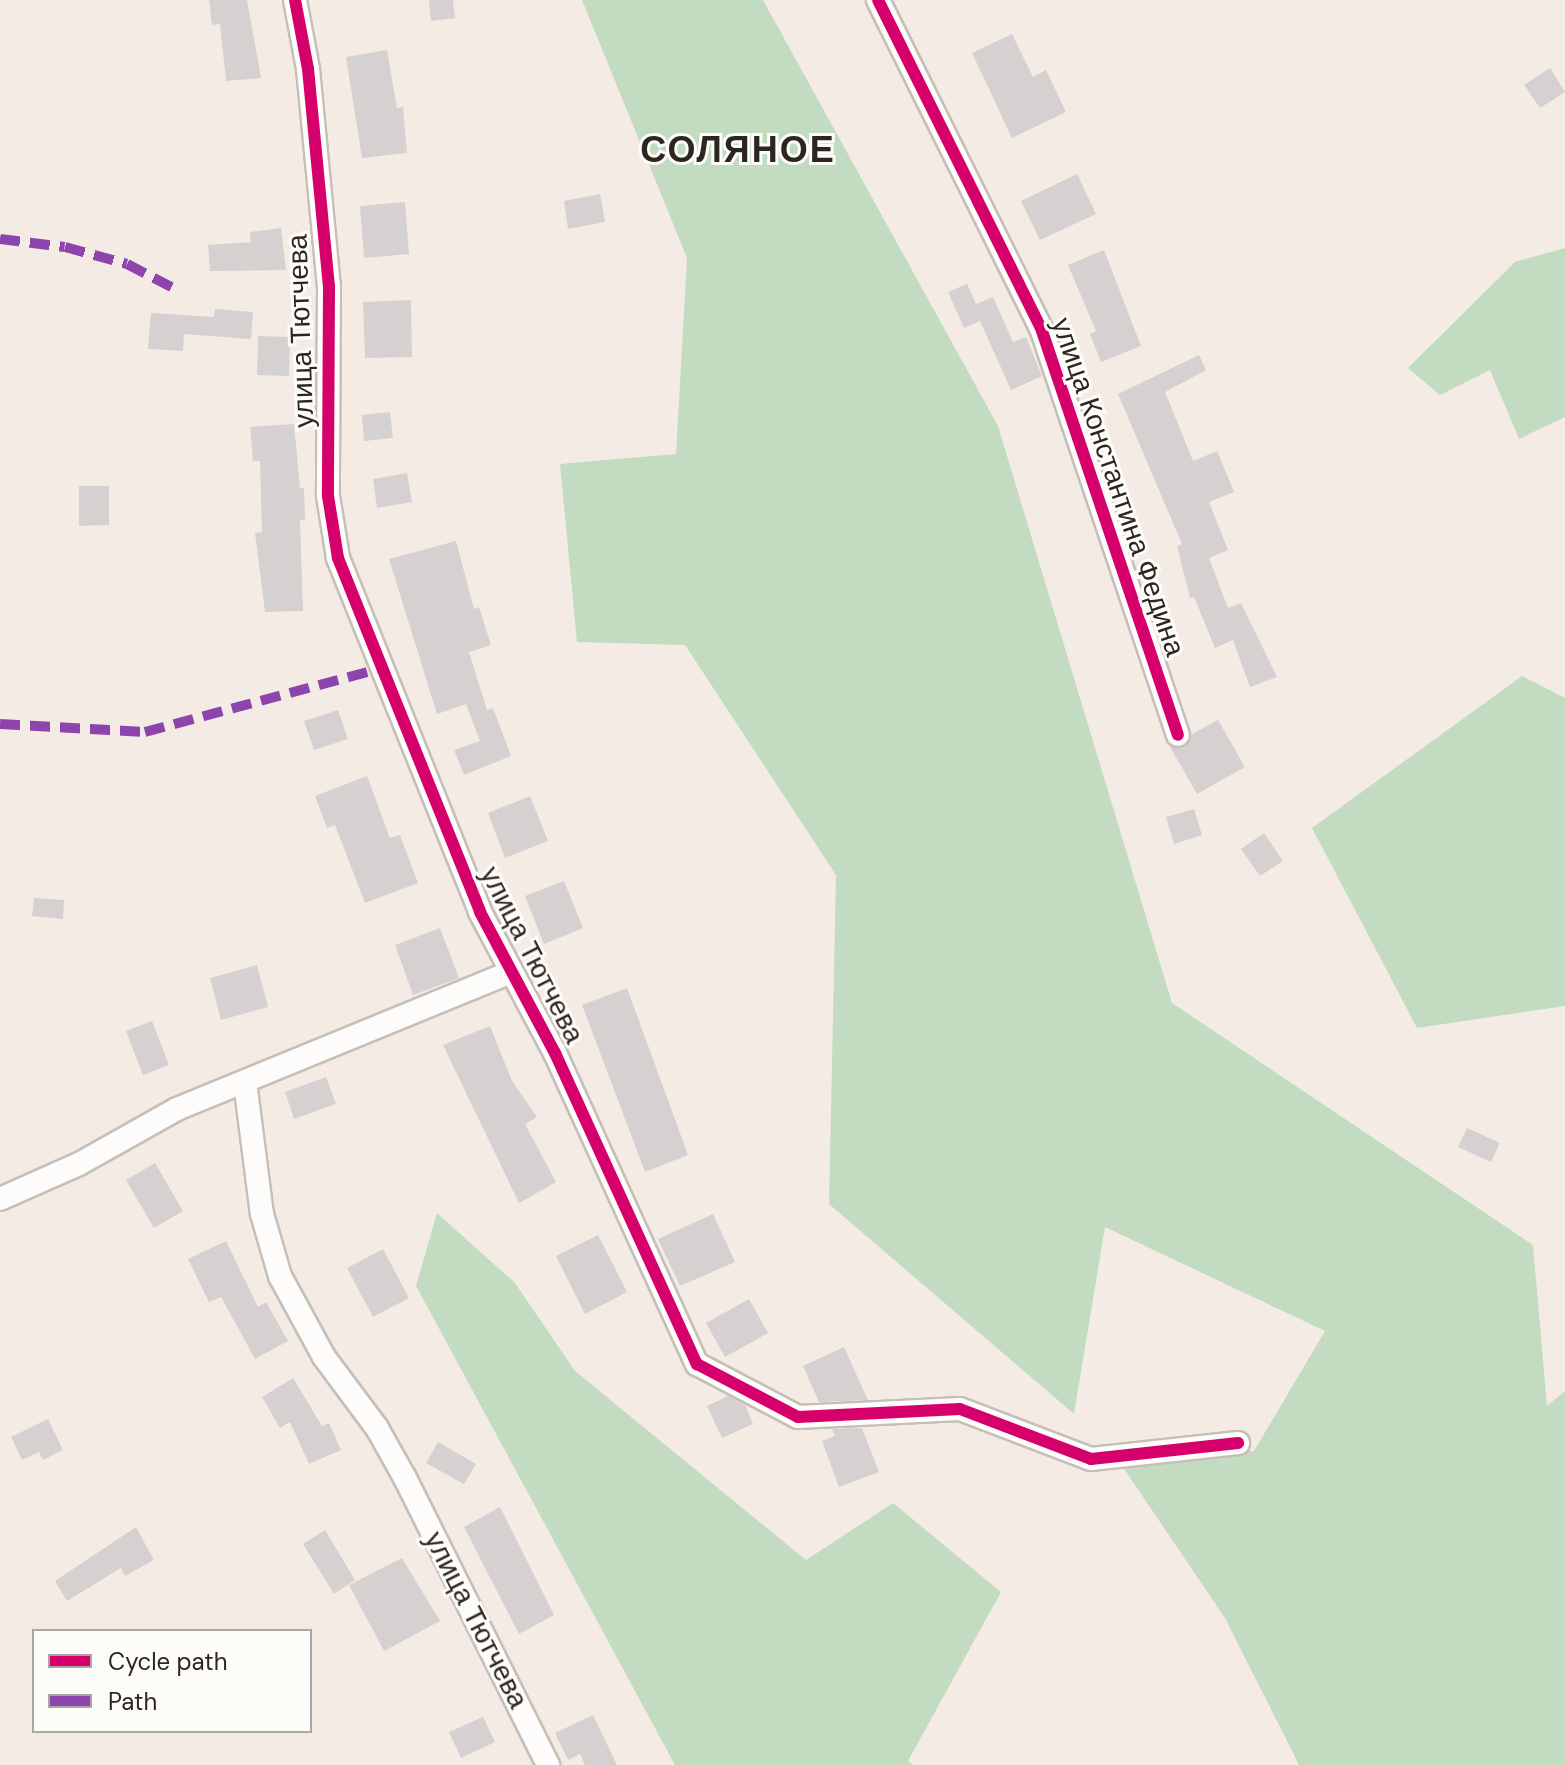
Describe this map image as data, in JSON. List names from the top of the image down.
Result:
{
  "streets": {
    "street": ["улица Тютчева", "улица Константина Федина"]
  },
  "districts": ["СОЛЯНОЕ"],
  "legend": ["Cycle path", "Path"]
}
